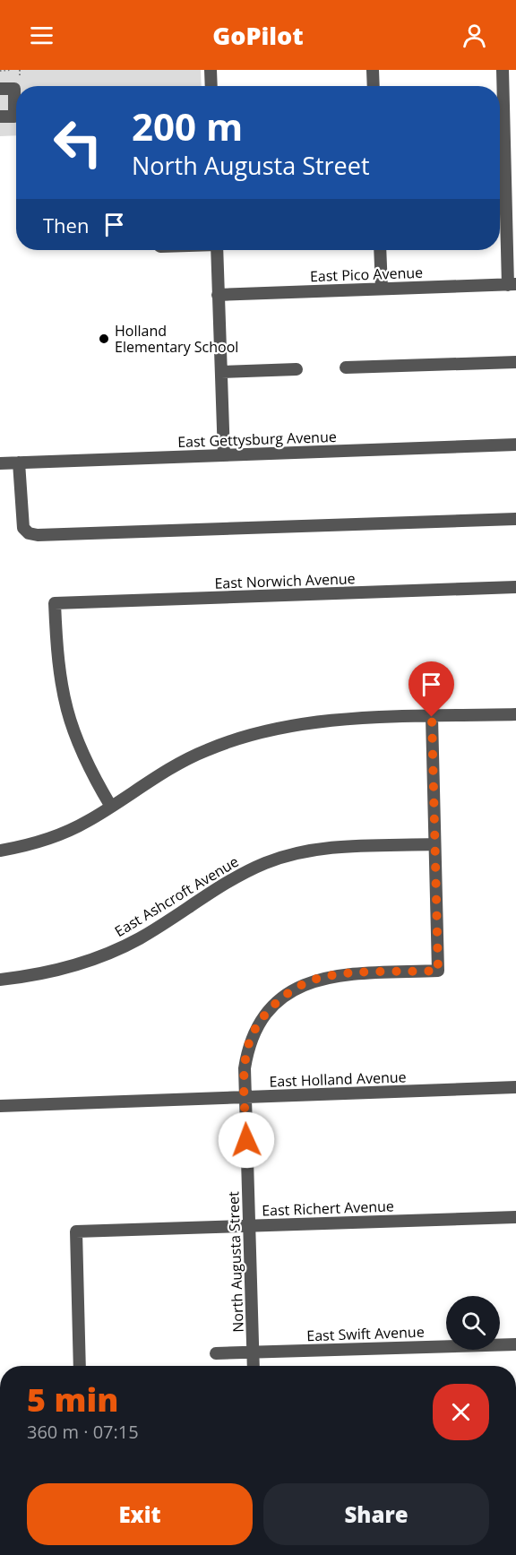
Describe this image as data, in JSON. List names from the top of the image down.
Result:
{
  "streets": {
    "street": [
      "East Pico Avenue",
      "East Gettysburg Avenue",
      "East Norwich Avenue",
      "East Ashcroft Avenue",
      "East Holland Avenue",
      "East Richert Avenue",
      "North Augusta Street",
      "East Swift Avenue"
    ]
  },
  "crossings": [
    ["East Ashcroft Avenue", "North Augusta Street"],
    ["East Holland Avenue", "North Augusta Street"],
    ["East Richert Avenue", "North Augusta Street"],
    ["North Augusta Street", "East Swift Avenue"]
  ],
  "places": ["Holland Elementary School"],
  "page": {
    "header": "GoPilot",
    "turn": ["200 m", "North Augusta Street"],
    "then": "Then",
    "heading": ["5 min", "360 m · 07:15"],
    "buttons": ["Exit", "Share"]
  }
}
